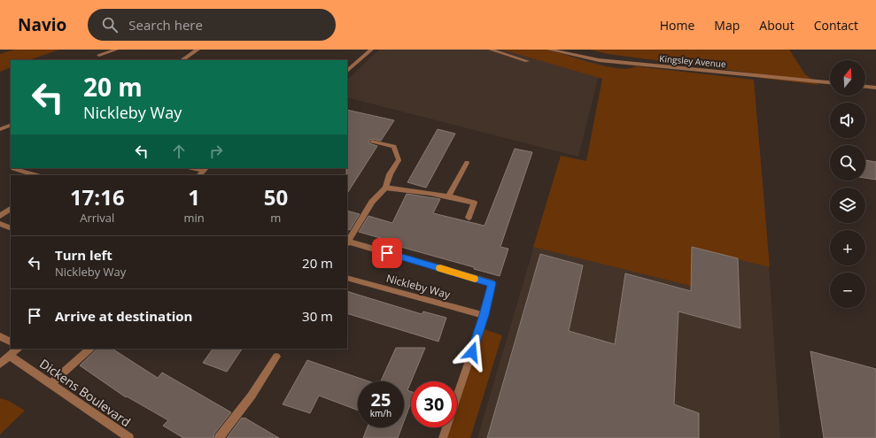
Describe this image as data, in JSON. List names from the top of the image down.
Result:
{
  "streets": {
    "street": ["Kingsley Avenue", "Nickleby Way", "Dickens Boulevard"]
  },
  "north": "top",
  "page": {
    "header": "Navio",
    "search": "Search here",
    "nav": [
      "Home",
      "Map",
      "About",
      "Contact"
    ],
    "map_buttons": ["+", "−"],
    "turn": ["20 m", "Nickleby Way"],
    "eta": [
      "17:16",
      "Arrival",
      "1",
      "min",
      "50",
      "m"
    ],
    "list": [
      {
        "name": "Turn left",
        "note": "Nickleby Way",
        "value": "20 m"
      },
      {
        "name": "Arrive at destination",
        "value": "30 m"
      }
    ],
    "speed": "25 km/h",
    "limit": "30"
  }
}
